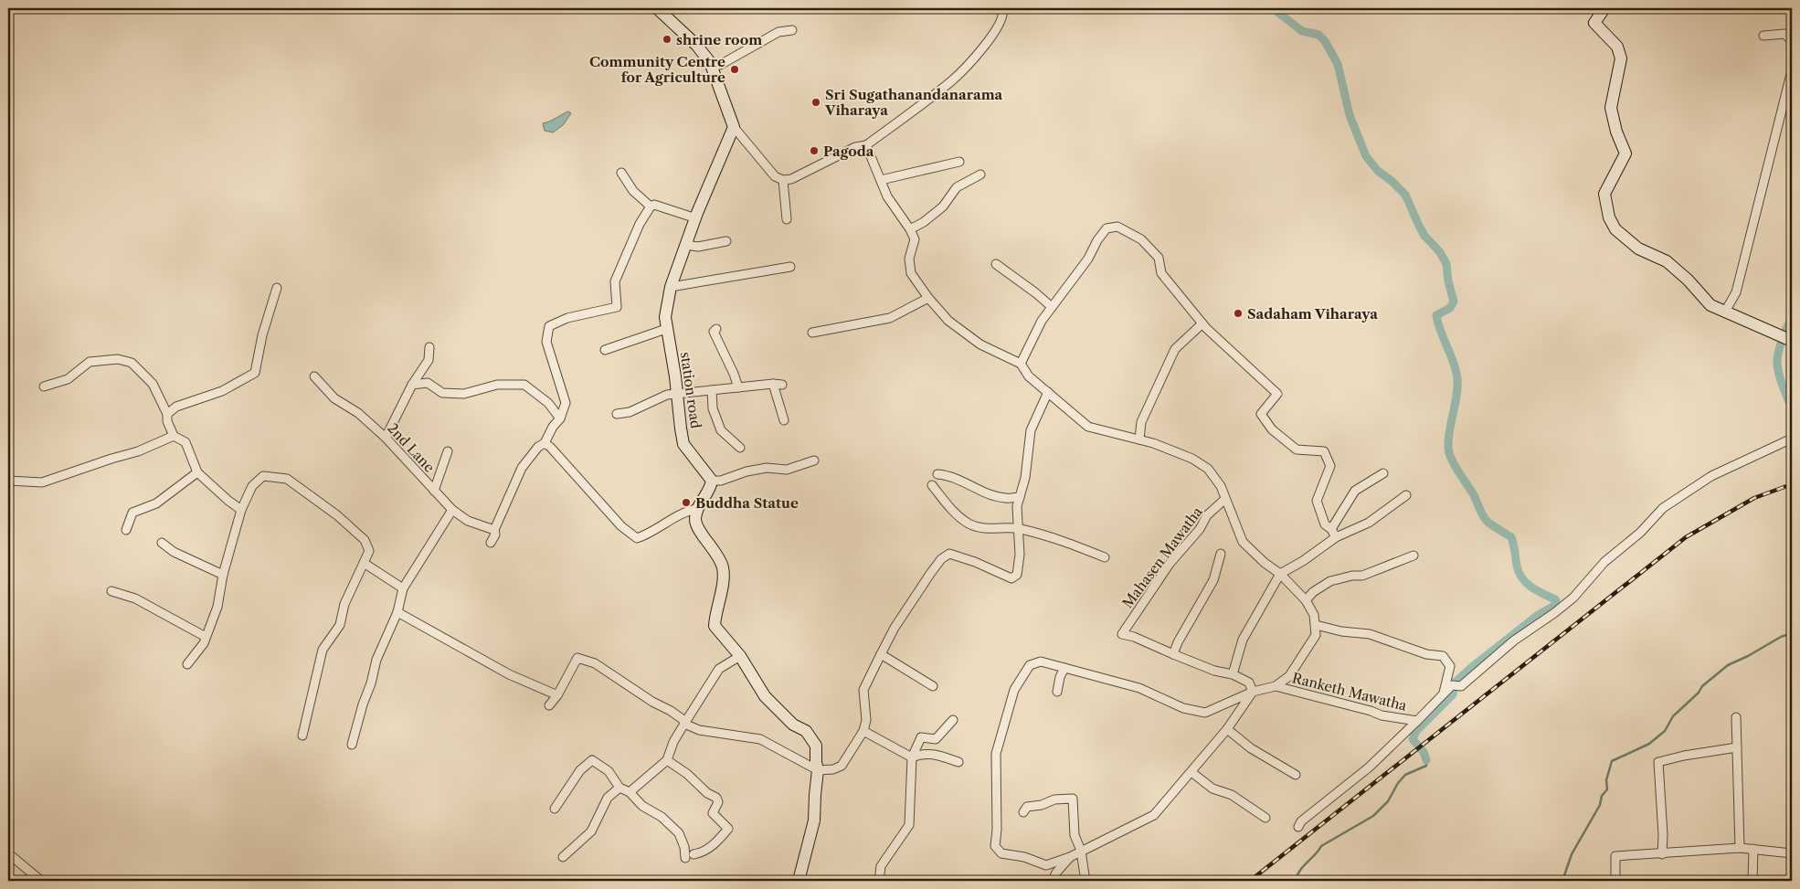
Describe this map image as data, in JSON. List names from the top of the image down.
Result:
{
  "streets": {
    "street": [
      "station road",
      "2nd Lane",
      "Mahasen Mawatha",
      "Ranketh Mawatha"
    ]
  },
  "places": [
    "shrine room",
    "Community Centre for Agriculture",
    "Sri Sugathanandanarama Viharaya",
    "Pagoda",
    "Sadaham Viharaya",
    "Buddha Statue"
  ]
}
